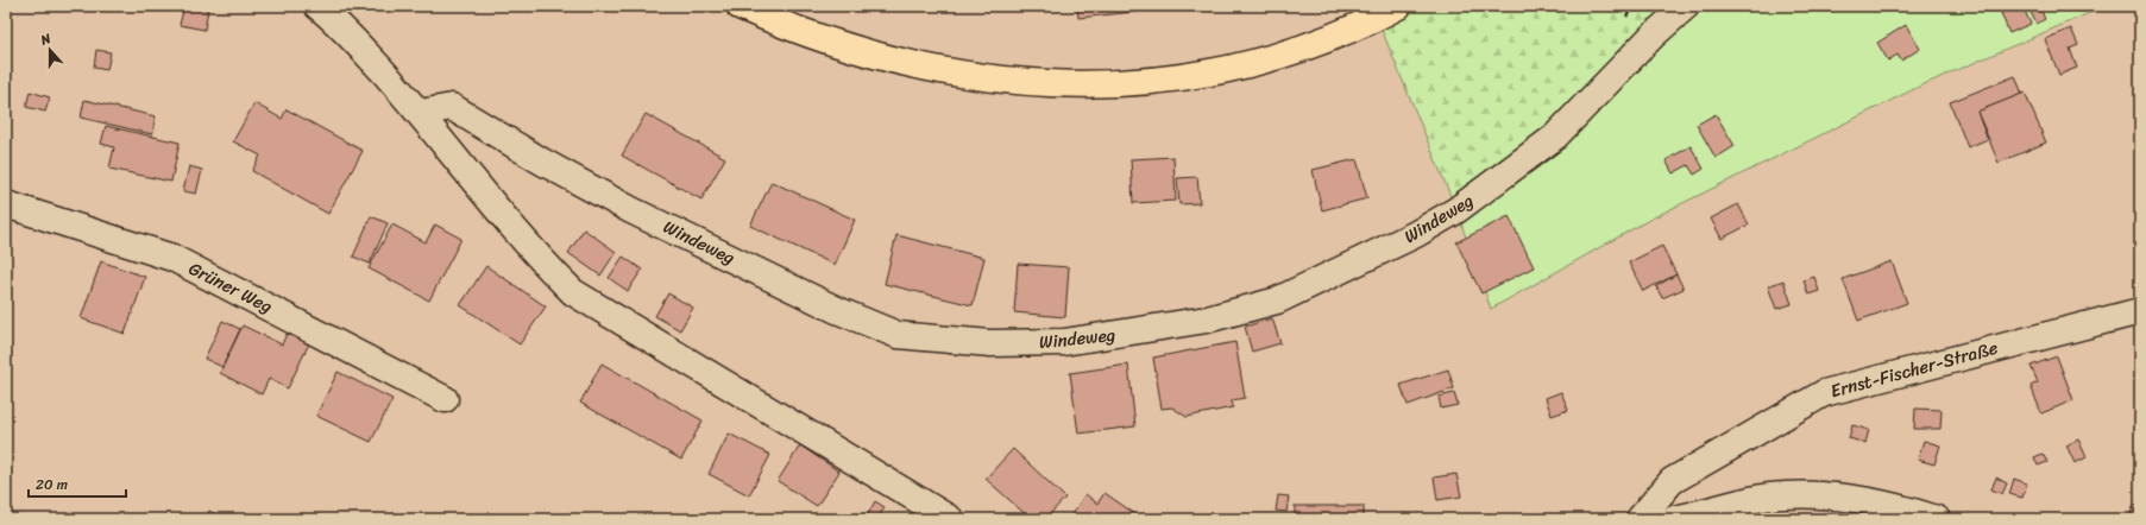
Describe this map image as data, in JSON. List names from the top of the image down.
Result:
{
  "streets": {
    "street": ["Windeweg", "Grüner Weg", "Ernst-Fischer-Straße"]
  },
  "scale_bar": "20 m",
  "north": "top"
}
